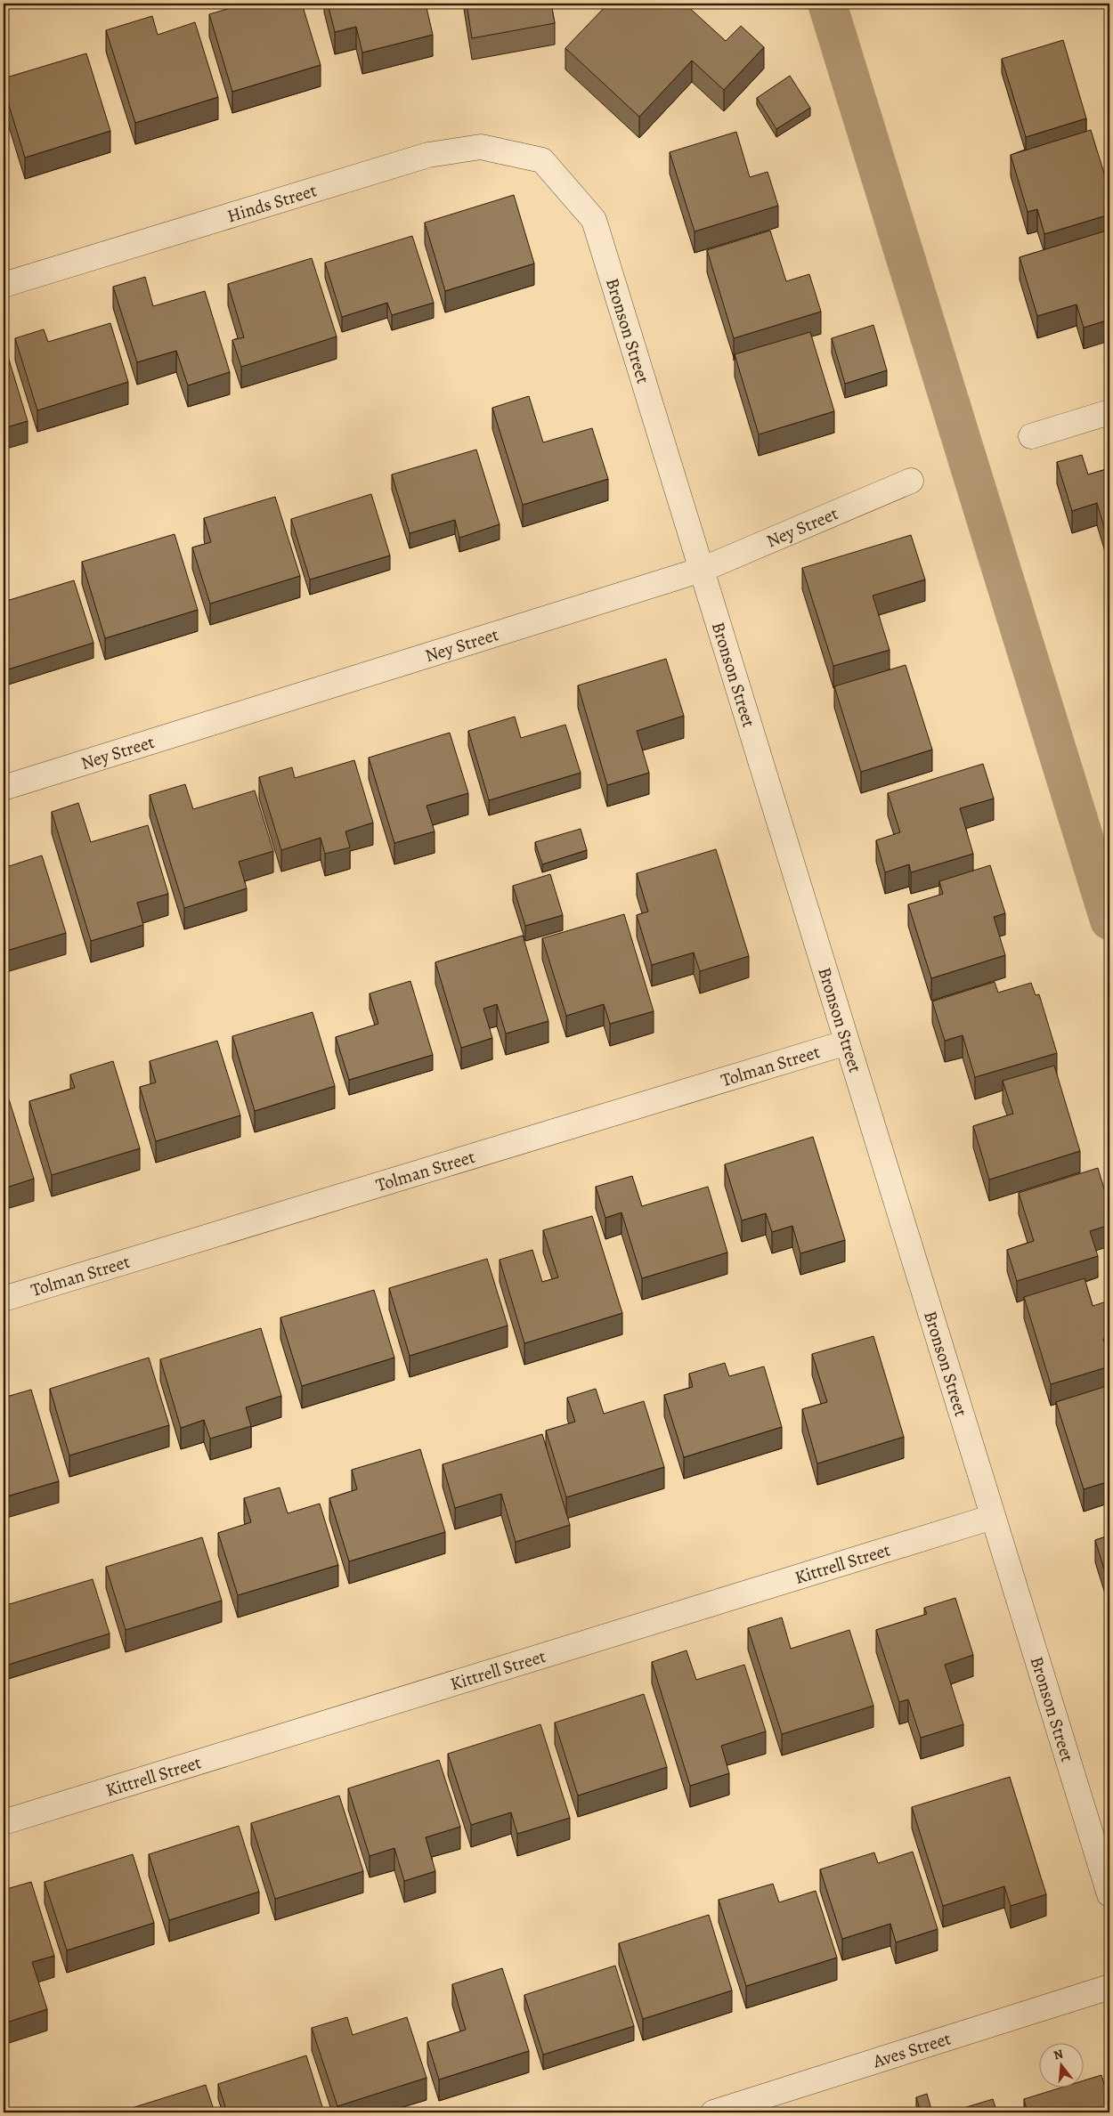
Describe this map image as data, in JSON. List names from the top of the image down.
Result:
{
  "streets": {
    "street": [
      "Hinds Street",
      "Bronson Street",
      "Ney Street",
      "Tolman Street",
      "Kittrell Street",
      "Aves Street"
    ]
  },
  "crossings": [
    ["Hinds Street", "Bronson Street"],
    ["Bronson Street", "Ney Street"],
    ["Bronson Street", "Tolman Street"],
    ["Bronson Street", "Kittrell Street"]
  ],
  "north": "top"
}
